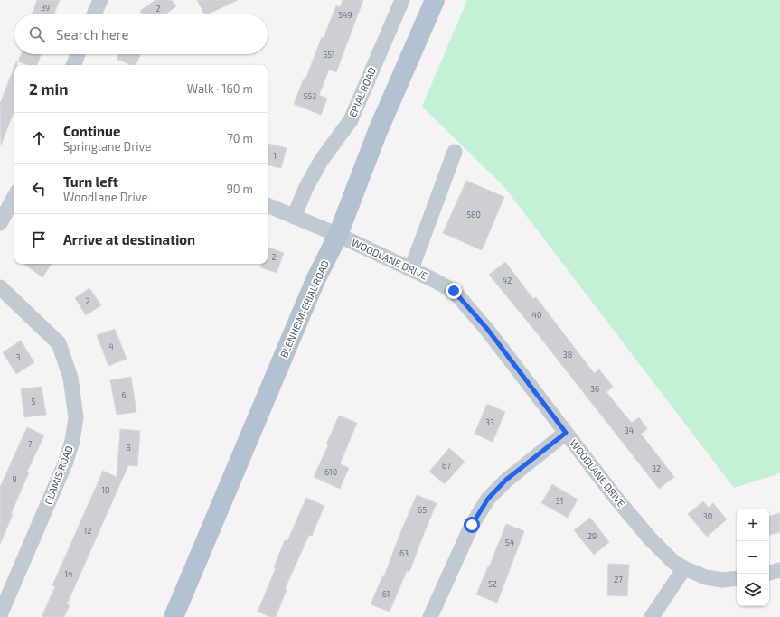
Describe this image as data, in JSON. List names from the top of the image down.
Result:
{
  "streets": {
    "main road": ["BLENHEIM-ERIAL ROAD"],
    "street": ["ERIAL ROAD", "WOODLANE DRIVE", "GLAMIS ROAD"]
  },
  "crossings": [
    ["ERIAL ROAD", "WOODLANE DRIVE"],
    ["WOODLANE DRIVE", "BLENHEIM-ERIAL ROAD"]
  ],
  "house_numbers": [
    "39",
    "2",
    "549",
    "551",
    "553",
    "1",
    "580",
    "2",
    "42",
    "2",
    "40",
    "4",
    "38",
    "3",
    "36",
    "6",
    "5",
    "33",
    "34",
    "7",
    "8",
    "67",
    "32",
    "610",
    "9",
    "10",
    "31",
    "65",
    "30",
    "12",
    "29",
    "54",
    "63",
    "14",
    "27",
    "52",
    "61"
  ],
  "page": {
    "search": "Search here",
    "heading": ["2 min", "Walk · 160 m"],
    "list": [
      ["Continue", "Springlane Drive", "70 m"],
      ["Turn left", "Woodlane Drive", "90 m"],
      "Arrive at destination"
    ],
    "map_buttons": ["+", "−"]
  }
}
